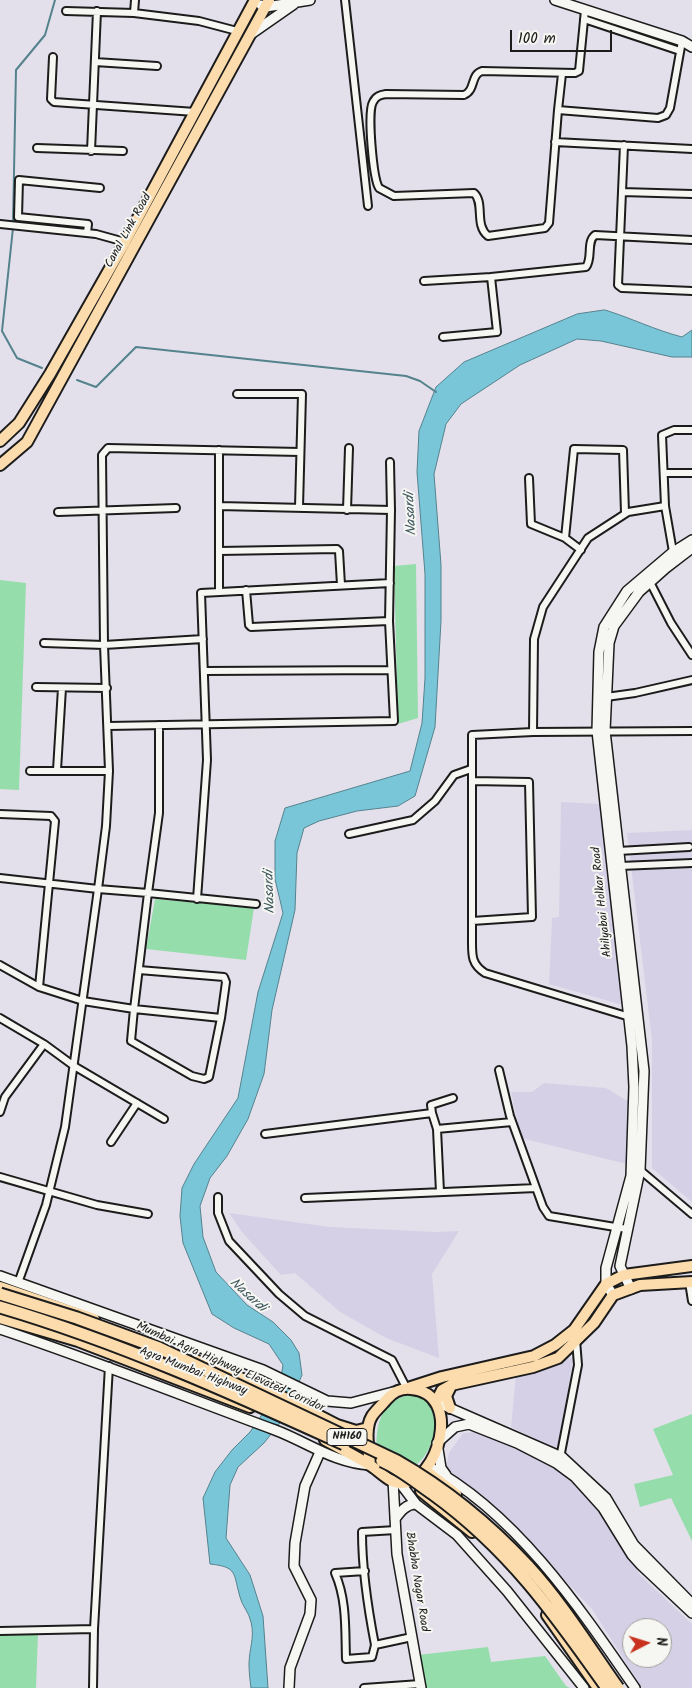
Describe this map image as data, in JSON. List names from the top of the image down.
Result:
{
  "streets": {
    "highway": ["Mumbai Agra Highway Elevated Corridor", "NH160"],
    "main road": ["Canal Link Road", "Agra Mumbai Highway"],
    "street": ["Ahilyabai Holkar Road", "Bhabha Nagar Road"]
  },
  "crossings": [
    ["Agra Mumbai Highway", "Bhabha Nagar Road"]
  ],
  "water": ["Nasardi"],
  "scale_bar": "100 m",
  "north": "right"
}
